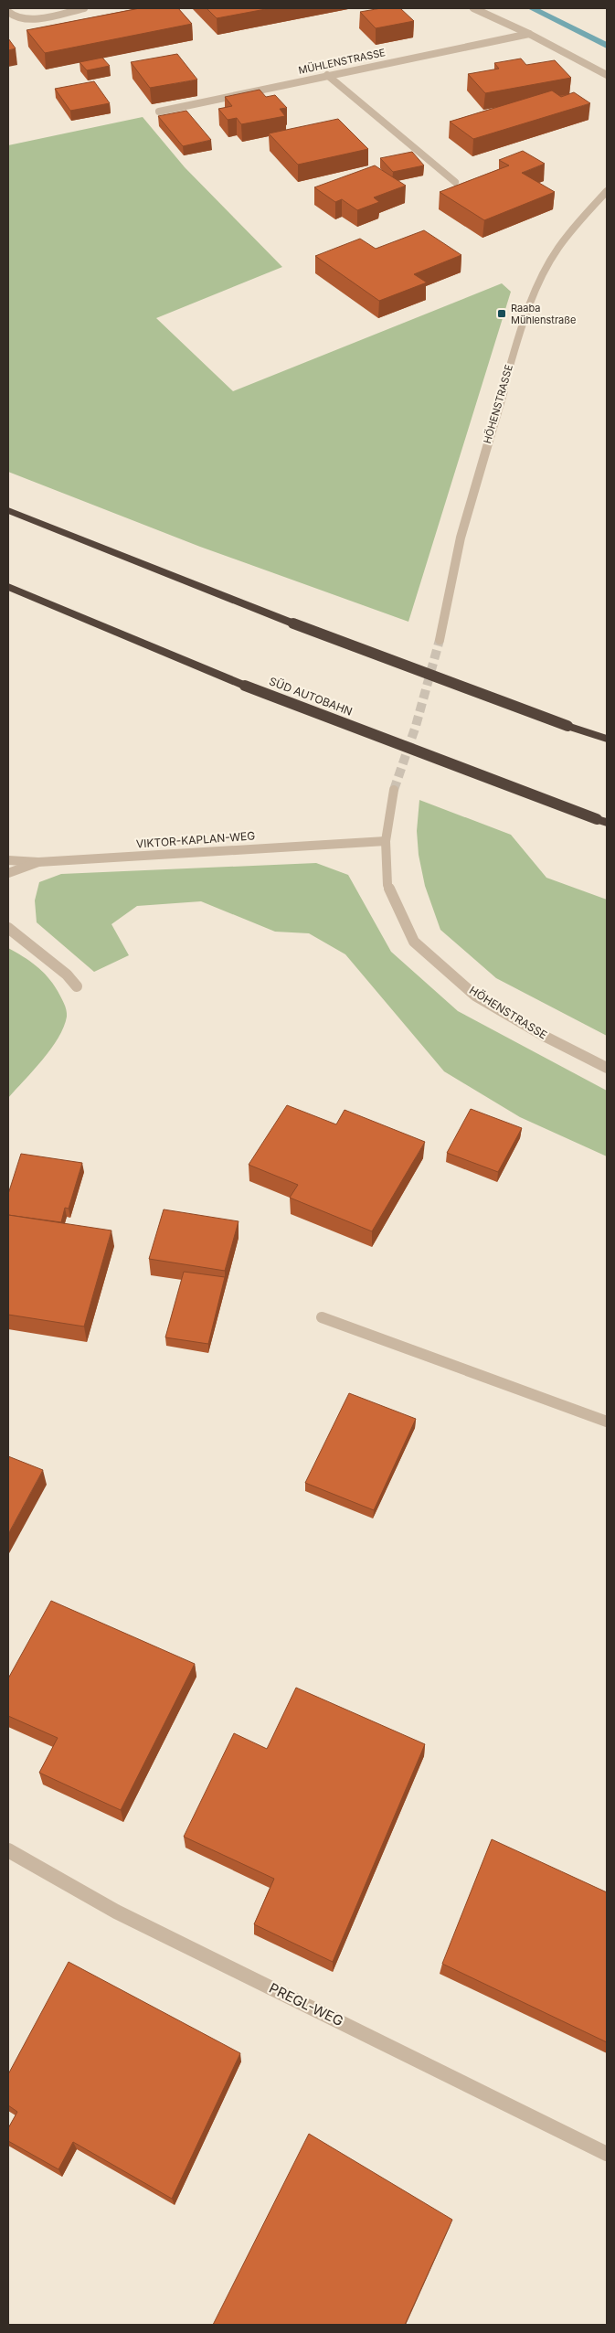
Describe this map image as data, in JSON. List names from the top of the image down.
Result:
{
  "streets": {
    "highway": ["SÜD AUTOBAHN"],
    "street": [
      "MÜHLENSTRASSE",
      "HÖHENSTRASSE",
      "VIKTOR-KAPLAN-WEG",
      "PREGL-WEG"
    ]
  },
  "crossings": [
    ["HÖHENSTRASSE", "VIKTOR-KAPLAN-WEG"]
  ],
  "places": {
    "transit": ["Raaba Mühlenstraße"]
  }
}
